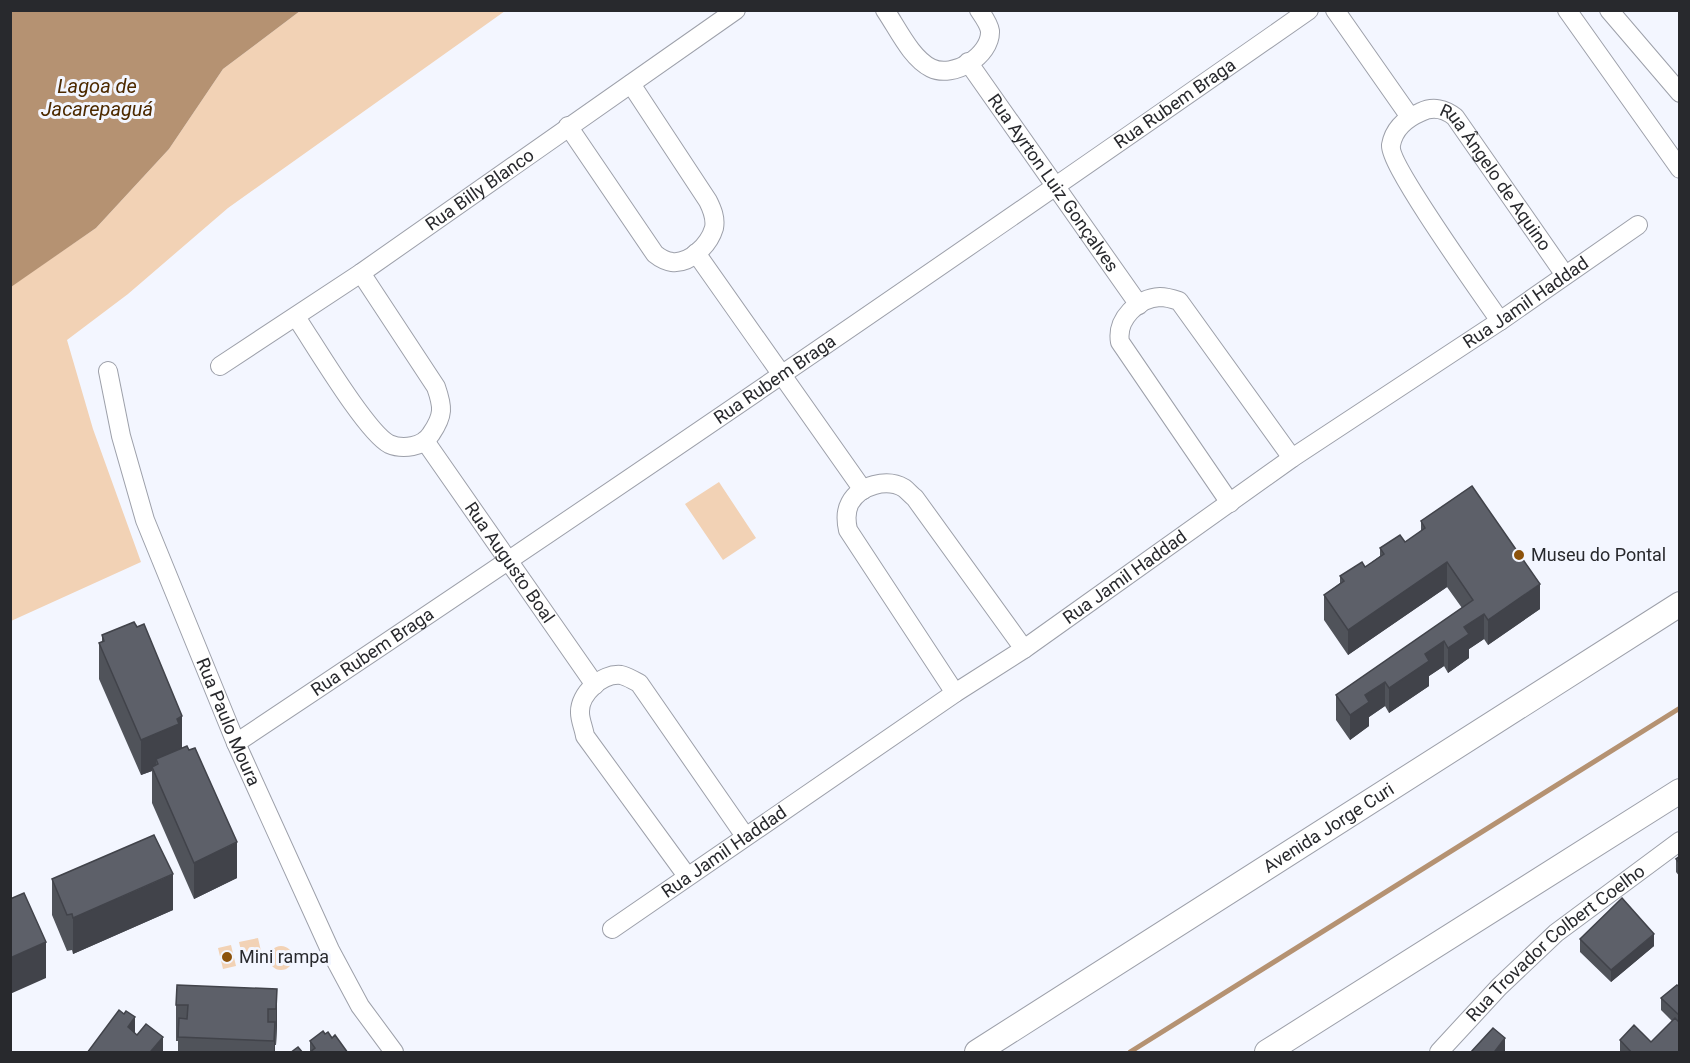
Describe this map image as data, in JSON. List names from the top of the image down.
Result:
{
  "streets": {
    "street": [
      "Rua Rubem Braga",
      "Rua Ângelo de Aquino",
      "Rua Ayrton Luiz Gonçalves",
      "Rua Billy Blanco",
      "Rua Jamil Haddad",
      "Rua Augusto Boal",
      "Rua Paulo Moura",
      "Avenida Jorge Curi",
      "Rua Trovador Colbert Coelho"
    ]
  },
  "crossings": [
    ["Rua Rubem Braga", "Rua Ayrton Luiz Gonçalves"],
    ["Rua Rubem Braga", "Rua Augusto Boal"],
    ["Rua Rubem Braga", "Rua Paulo Moura"],
    ["Rua Ângelo de Aquino", "Rua Jamil Haddad"]
  ],
  "water": ["Lagoa de Jacarepaguá"],
  "places": ["Museu do Pontal", "Mini rampa"]
}
